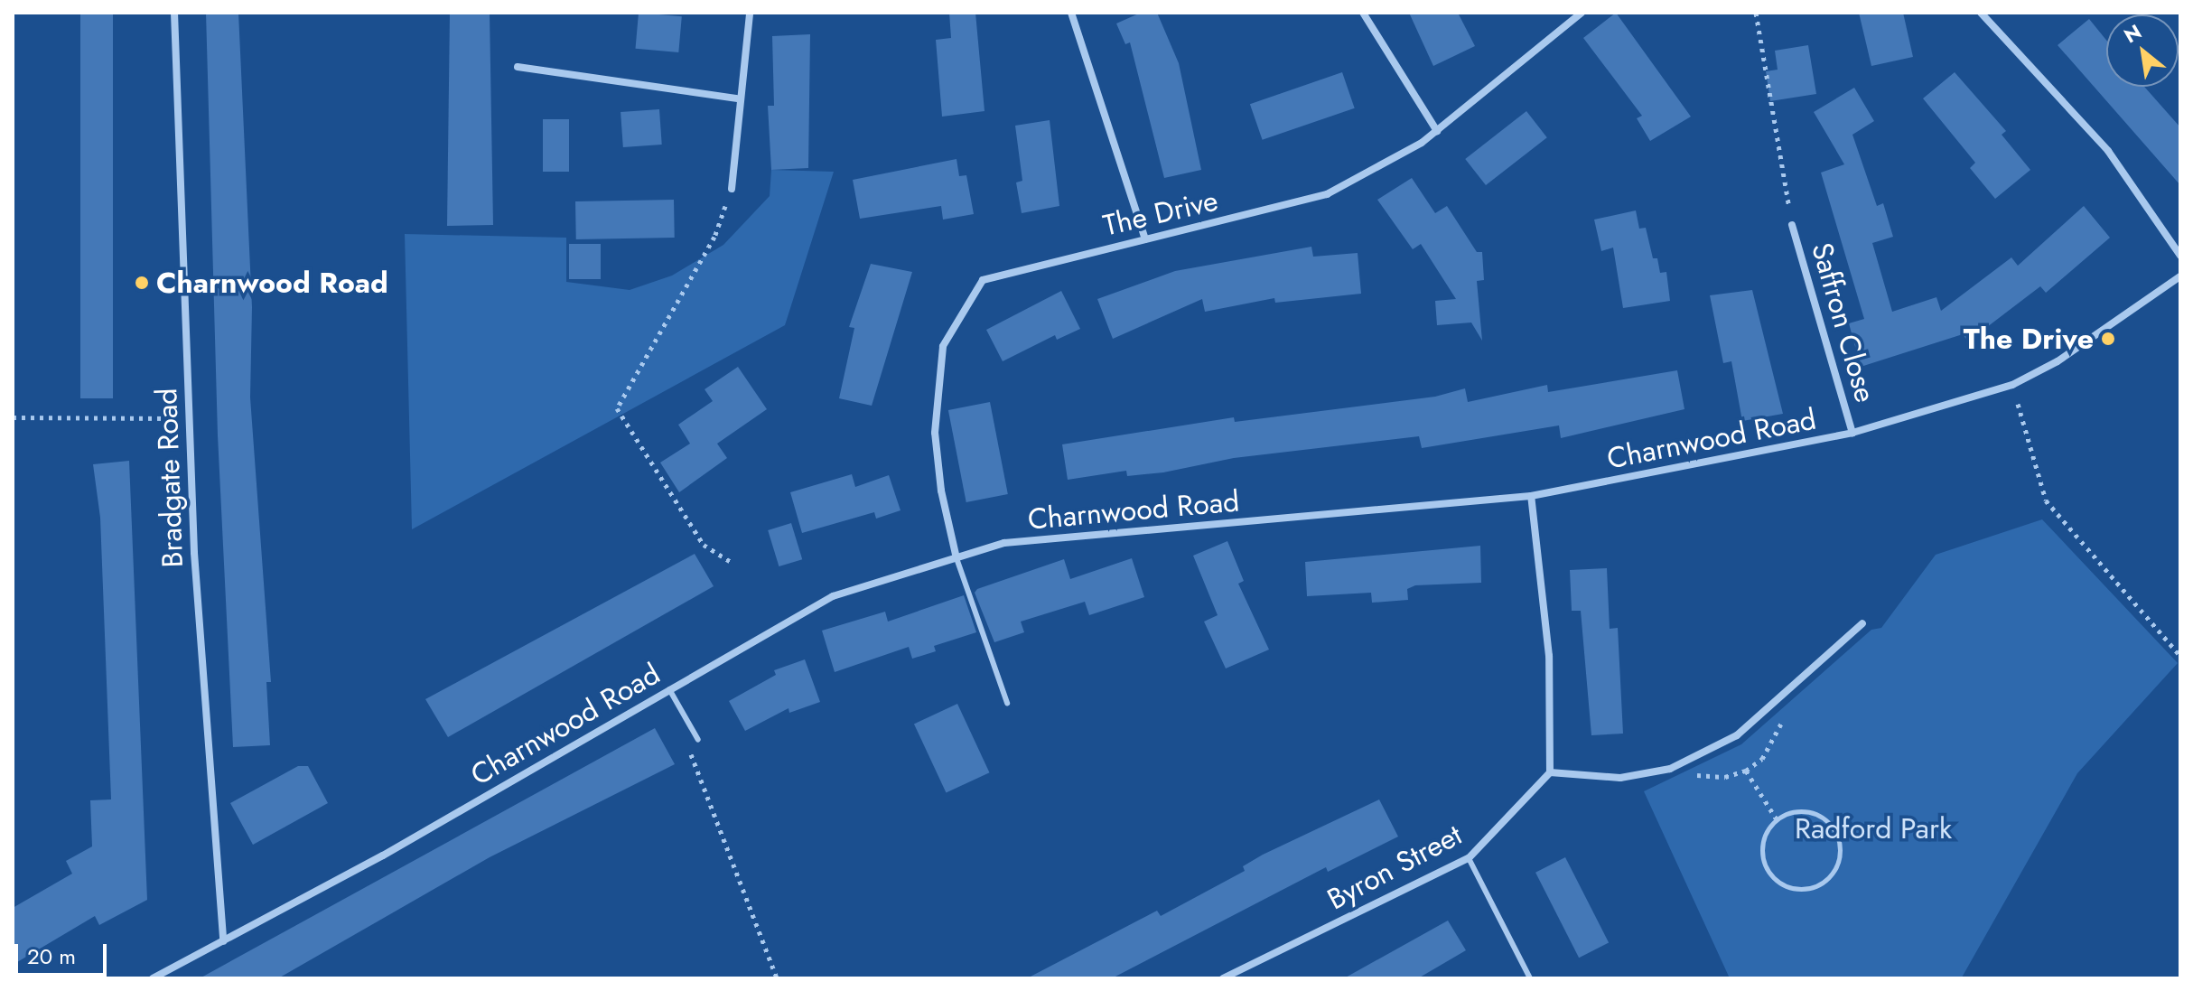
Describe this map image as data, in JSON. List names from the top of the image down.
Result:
{
  "streets": {
    "street": [
      "The Drive",
      "Saffron Close",
      "Charnwood Road",
      "Bradgate Road",
      "Byron Street"
    ]
  },
  "crossings": [
    ["The Drive", "Charnwood Road"],
    ["Saffron Close", "Charnwood Road"],
    ["Charnwood Road", "Bradgate Road"]
  ],
  "parks": ["Radford Park"],
  "places": ["Charnwood Road", "The Drive"],
  "scale_bar": "20 m",
  "north": "top left"
}
